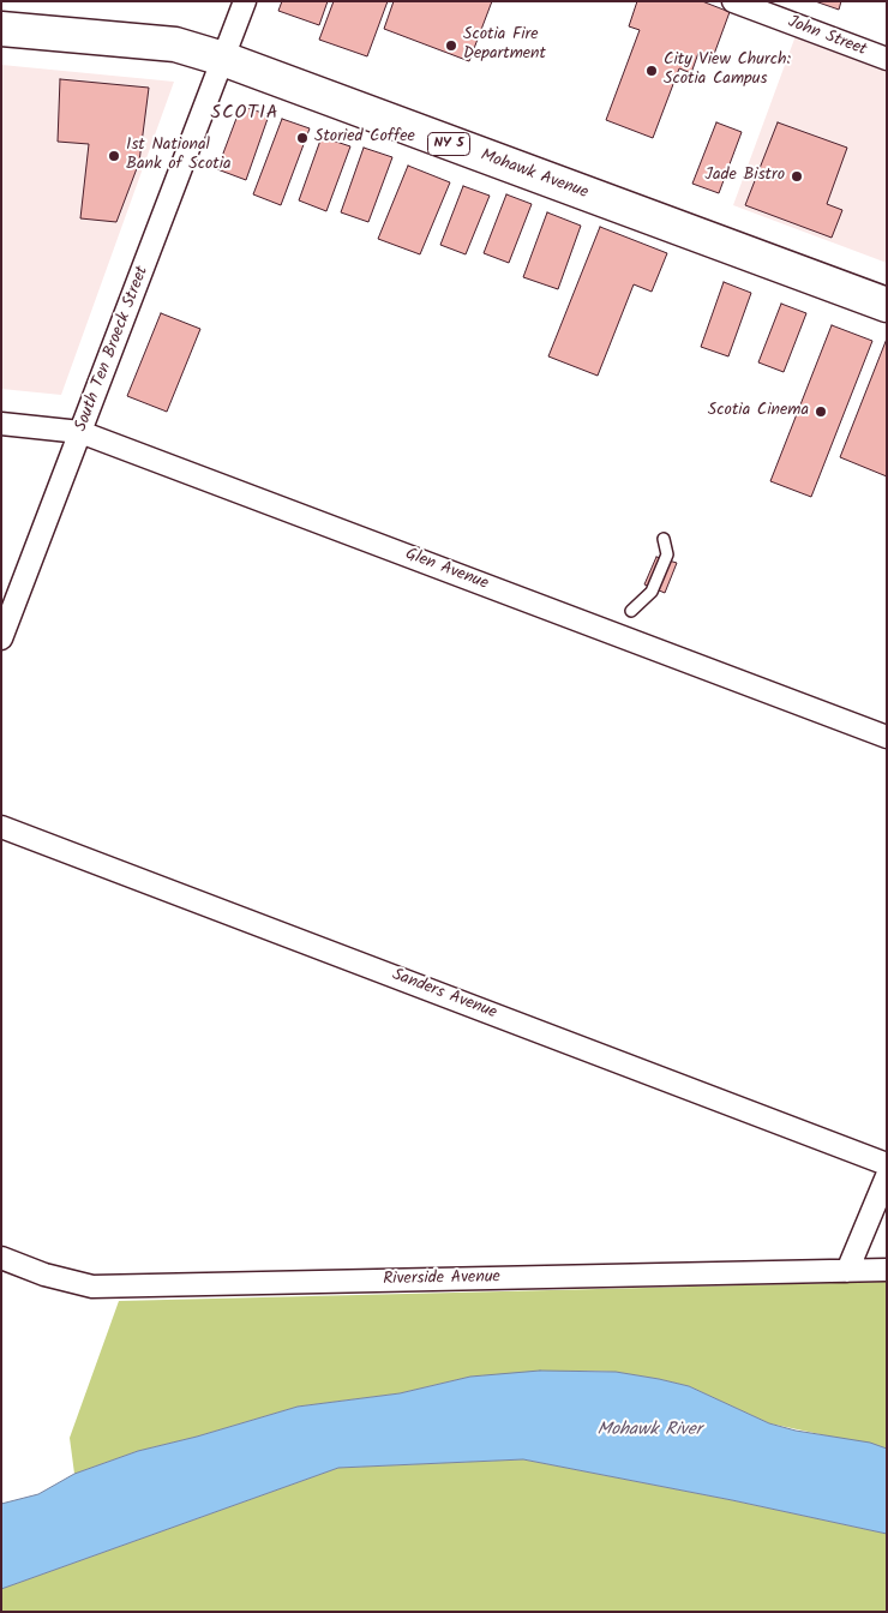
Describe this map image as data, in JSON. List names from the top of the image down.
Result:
{
  "streets": {
    "main road": ["NY 5", "Mohawk Avenue"],
    "street": [
      "John Street",
      "South Ten Broeck Street",
      "Glen Avenue",
      "Sanders Avenue",
      "Riverside Avenue"
    ]
  },
  "crossings": [
    ["Mohawk Avenue", "South Ten Broeck Street"],
    ["South Ten Broeck Street", "Glen Avenue"]
  ],
  "districts": ["SCOTIA"],
  "water": ["Mohawk River"],
  "places": [
    "Scotia Fire Department",
    "City View Church: Scotia Campus",
    "Storied Coffee",
    "1st National Bank of Scotia",
    "Jade Bistro",
    "Scotia Cinema"
  ]
}
